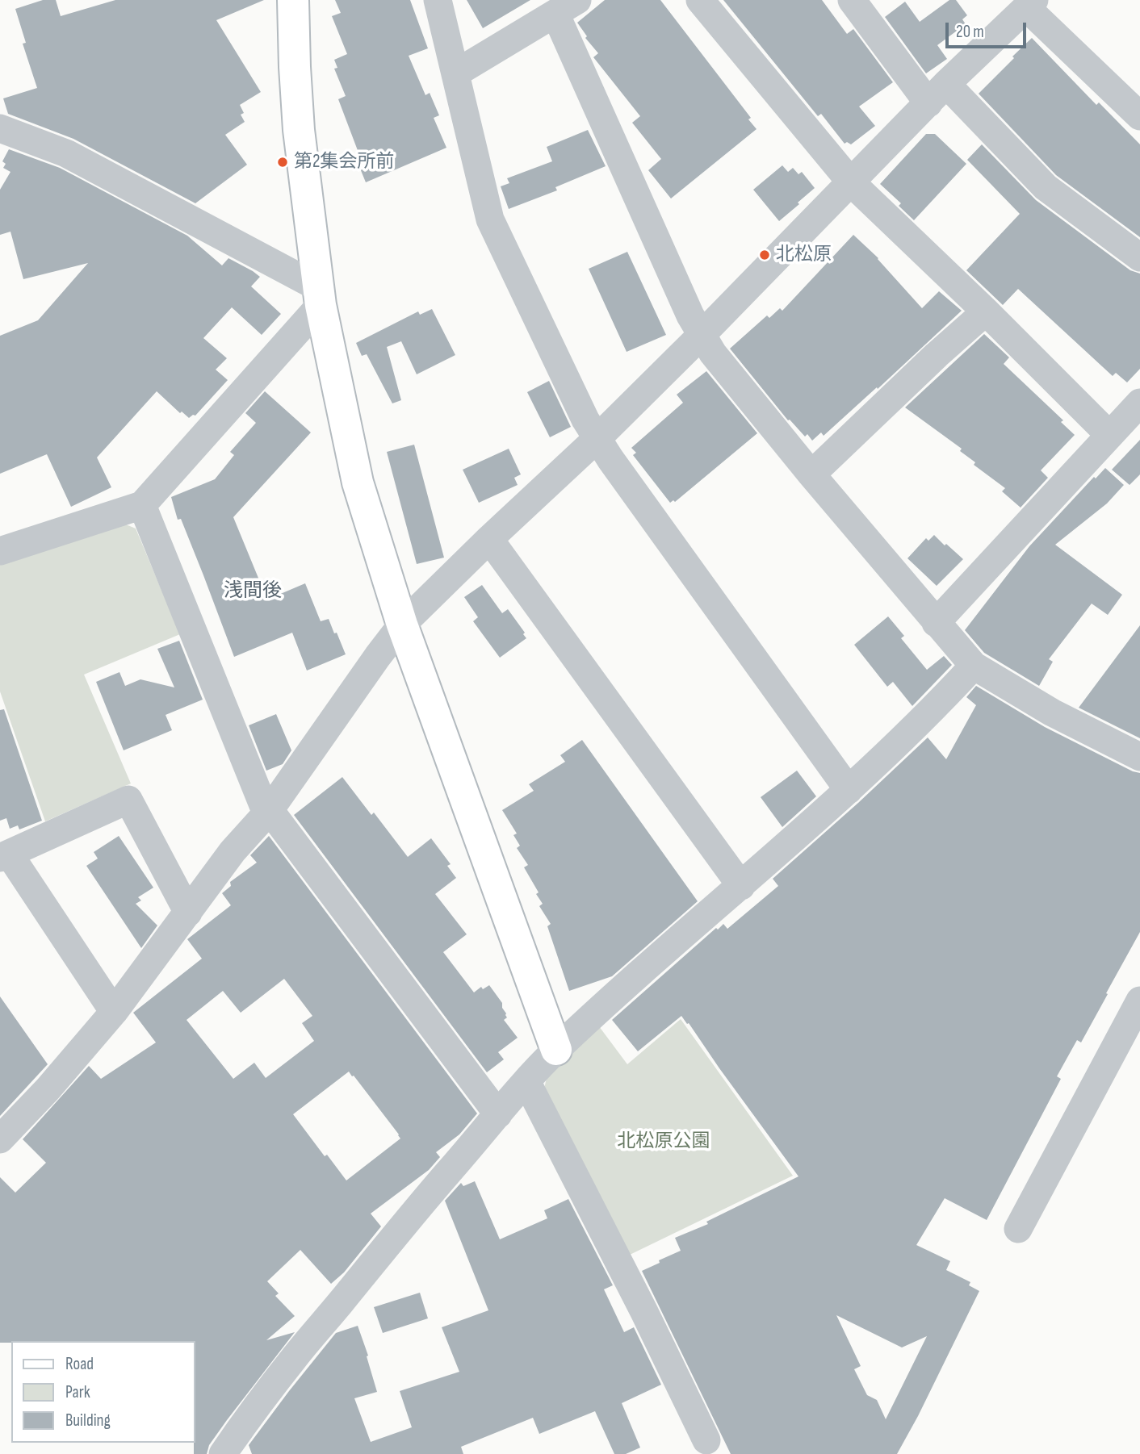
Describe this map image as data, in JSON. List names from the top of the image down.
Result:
{
  "districts": ["浅間後"],
  "parks": ["北松原公園"],
  "places": ["第2集会所前", "北松原"],
  "legend": ["Road", "Park", "Building"],
  "scale_bar": "20 m"
}
